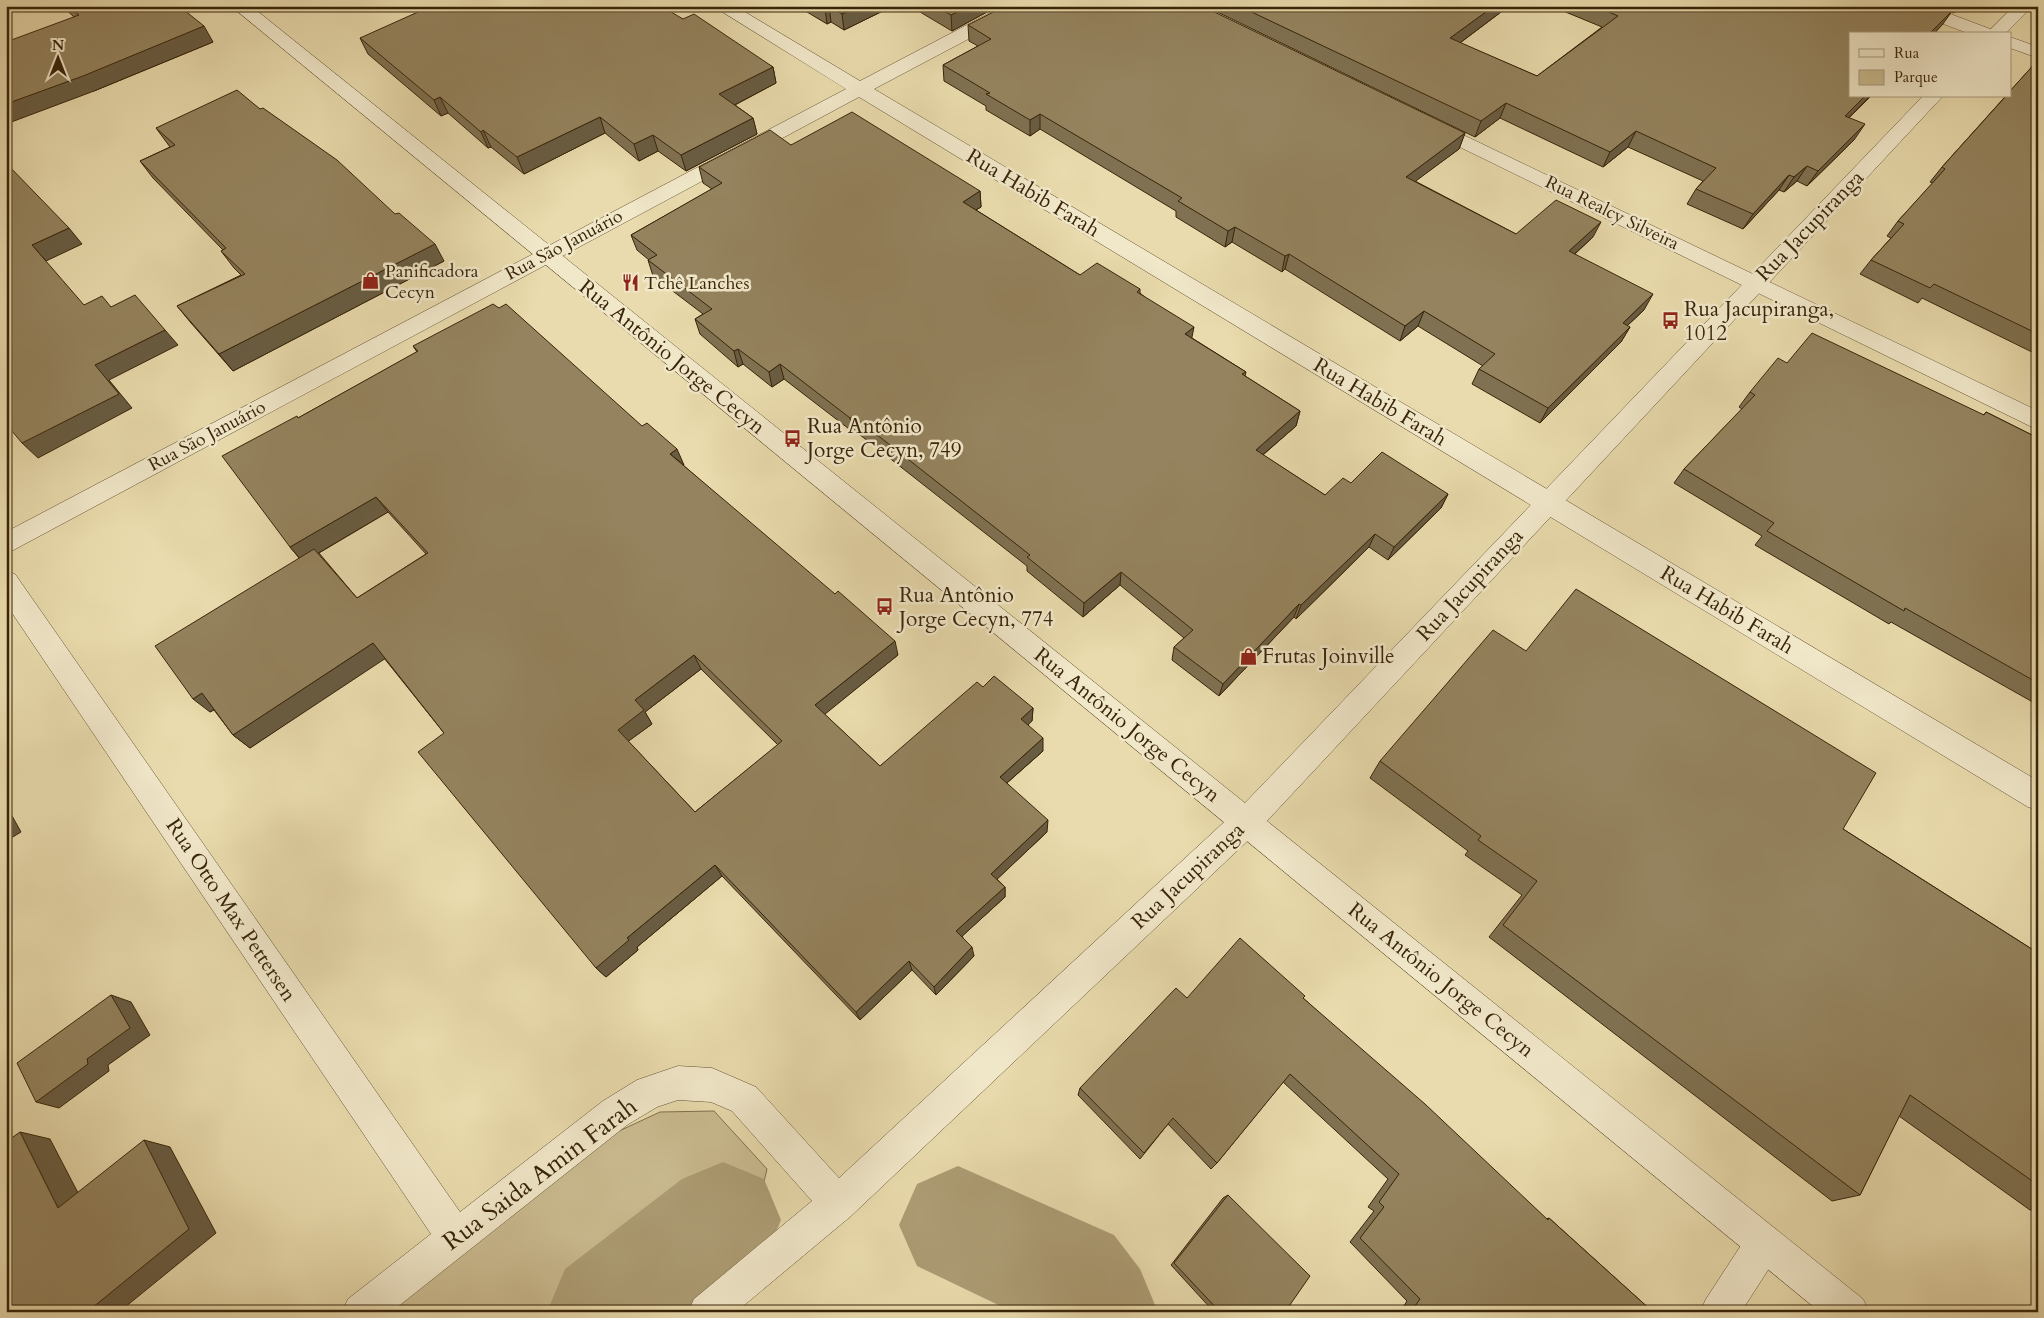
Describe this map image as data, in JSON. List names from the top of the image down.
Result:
{
  "streets": {
    "street": [
      "Rua Habib Farah",
      "Rua Realcy Silveira",
      "Rua Jacupiranga",
      "Rua São Januário",
      "Rua Antônio Jorge Cecyn",
      "Rua Otto Max Pettersen",
      "Rua Saida Amin Farah"
    ]
  },
  "crossings": [
    ["Rua Habib Farah", "Rua Jacupiranga"],
    ["Rua Habib Farah", "Rua São Januário"],
    ["Rua Realcy Silveira", "Rua Jacupiranga"],
    ["Rua Jacupiranga", "Rua Antônio Jorge Cecyn"],
    ["Rua Jacupiranga", "Rua Saida Amin Farah"],
    ["Rua São Januário", "Rua Antônio Jorge Cecyn"],
    ["Rua Otto Max Pettersen", "Rua Saida Amin Farah"]
  ],
  "places": {
    "shop": ["Panificadora Cecyn", "Frutas Joinville"],
    "restaurant": ["Tchê Lanches"],
    "bus stop": ["Rua Jacupiranga, 1012", "Rua Antônio Jorge Cecyn, 749", "Rua Antônio Jorge Cecyn, 774"]
  },
  "legend": ["Rua", "Parque"],
  "north": "top"
}
